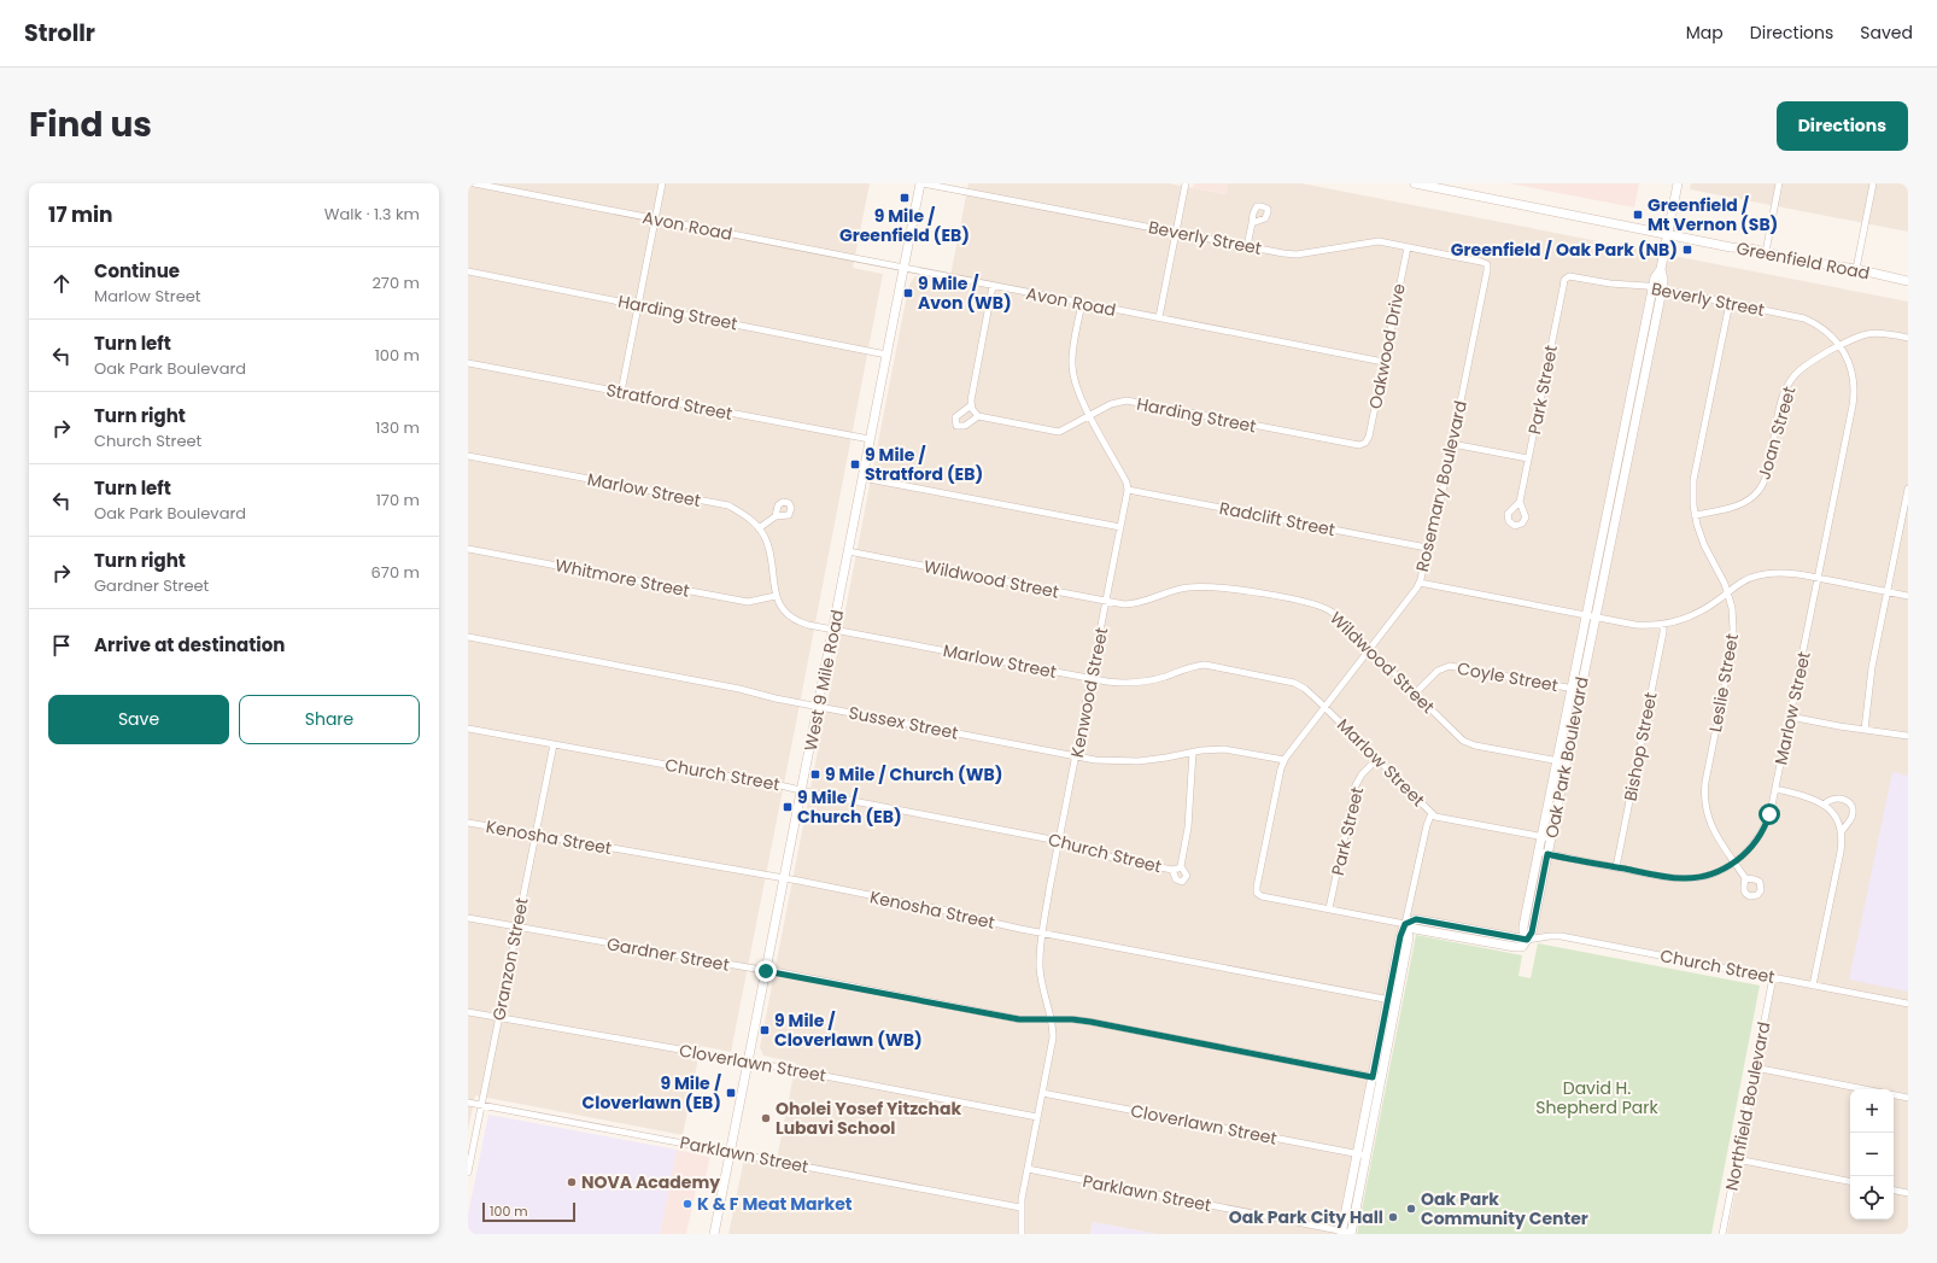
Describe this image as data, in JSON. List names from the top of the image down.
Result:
{
  "streets": {
    "main road": [
      "Greenfield Road",
      "West 9 Mile Road",
      "Oak Park Boulevard",
      "Church Street"
    ],
    "street": [
      "Avon Road",
      "Beverly Street",
      "Harding Street",
      "Oakwood Drive",
      "Park Street",
      "Stratford Street",
      "Joan Street",
      "Rosemary Boulevard",
      "Marlow Street",
      "Radclift Street",
      "Whitmore Street",
      "Wildwood Street",
      "Coyle Street",
      "Leslie Street",
      "Kenwood Street",
      "Sussex Street",
      "Bishop Street",
      "Kenosha Street",
      "Gardner Street",
      "Granzon Street",
      "Cloverlawn Street",
      "Northfield Boulevard",
      "Parklawn Street"
    ]
  },
  "crossings": [
    ["Avon Road", "Oakwood Drive"],
    ["Avon Road", "West 9 Mile Road"],
    ["Beverly Street", "Oakwood Drive"],
    ["Beverly Street", "Park Street"],
    ["Beverly Street", "Joan Street"],
    ["Beverly Street", "Rosemary Boulevard"],
    ["Beverly Street", "Marlow Street"],
    ["Beverly Street", "West 9 Mile Road"],
    ["Beverly Street", "Leslie Street"],
    ["Beverly Street", "Oak Park Boulevard"],
    ["Greenfield Road", "Oak Park Boulevard"],
    ["Harding Street", "Oakwood Drive"],
    ["Harding Street", "West 9 Mile Road"],
    ["Park Street", "Marlow Street"],
    ["Park Street", "Church Street"],
    ["Stratford Street", "West 9 Mile Road"],
    ["Joan Street", "Marlow Street"],
    ["Joan Street", "Leslie Street"],
    ["Rosemary Boulevard", "Marlow Street"],
    ["Rosemary Boulevard", "Radclift Street"],
    ["Rosemary Boulevard", "Wildwood Street"],
    ["Rosemary Boulevard", "Sussex Street"],
    ["Rosemary Boulevard", "Church Street"],
    ["Marlow Street", "Whitmore Street"],
    ["Marlow Street", "West 9 Mile Road"],
    ["Marlow Street", "Leslie Street"],
    ["Marlow Street", "Kenwood Street"],
    ["Marlow Street", "Bishop Street"],
    ["Marlow Street", "Oak Park Boulevard"],
    ["Radclift Street", "Kenwood Street"],
    ["Wildwood Street", "Coyle Street"],
    ["Wildwood Street", "West 9 Mile Road"],
    ["Wildwood Street", "Kenwood Street"],
    ["Wildwood Street", "Oak Park Boulevard"],
    ["Coyle Street", "Oak Park Boulevard"],
    ["West 9 Mile Road", "Sussex Street"],
    ["West 9 Mile Road", "Church Street"],
    ["West 9 Mile Road", "Kenosha Street"],
    ["West 9 Mile Road", "Gardner Street"],
    ["West 9 Mile Road", "Cloverlawn Street"],
    ["West 9 Mile Road", "Parklawn Street"],
    ["Kenwood Street", "Sussex Street"],
    ["Kenwood Street", "Church Street"],
    ["Kenwood Street", "Kenosha Street"],
    ["Kenwood Street", "Gardner Street"],
    ["Kenwood Street", "Cloverlawn Street"],
    ["Kenwood Street", "Parklawn Street"],
    ["Sussex Street", "Church Street"],
    ["Oak Park Boulevard", "Church Street"],
    ["Church Street", "Granzon Street"],
    ["Church Street", "Northfield Boulevard"],
    ["Kenosha Street", "Granzon Street"],
    ["Gardner Street", "Granzon Street"],
    ["Granzon Street", "Cloverlawn Street"],
    ["Granzon Street", "Parklawn Street"]
  ],
  "parks": ["David H. Shepherd Park"],
  "places": {
    "transit": [
      "9 Mile / Greenfield (EB)",
      "Greenfield / Mt Vernon (SB)",
      "Greenfield / Oak Park (NB)",
      "9 Mile / Avon (WB)",
      "9 Mile / Stratford (EB)",
      "9 Mile / Church (WB)",
      "9 Mile / Church (EB)",
      "9 Mile / Cloverlawn (WB)",
      "9 Mile / Cloverlawn (EB)"
    ],
    "other": [
      "Oholei Yosef Yitzchak Lubavi School",
      "NOVA Academy",
      "K & F Meat Market",
      "Oak Park Community Center",
      "Oak Park City Hall"
    ]
  },
  "scale_bar": "100 m",
  "page": {
    "header": "Strollr",
    "nav": ["Map", "Directions", "Saved"],
    "title": "Find us",
    "buttons": [
      "Directions",
      ["Save", "Share"]
    ],
    "heading": ["17 min", "Walk · 1.3 km"],
    "list": [
      ["Continue", "Marlow Street", "270 m"],
      ["Turn left", "Oak Park Boulevard", "100 m"],
      ["Turn right", "Church Street", "130 m"],
      ["Turn left", "Oak Park Boulevard", "170 m"],
      ["Turn right", "Gardner Street", "670 m"],
      "Arrive at destination"
    ],
    "map_buttons": ["+", "−"],
    "scale": "100 m"
  }
}
